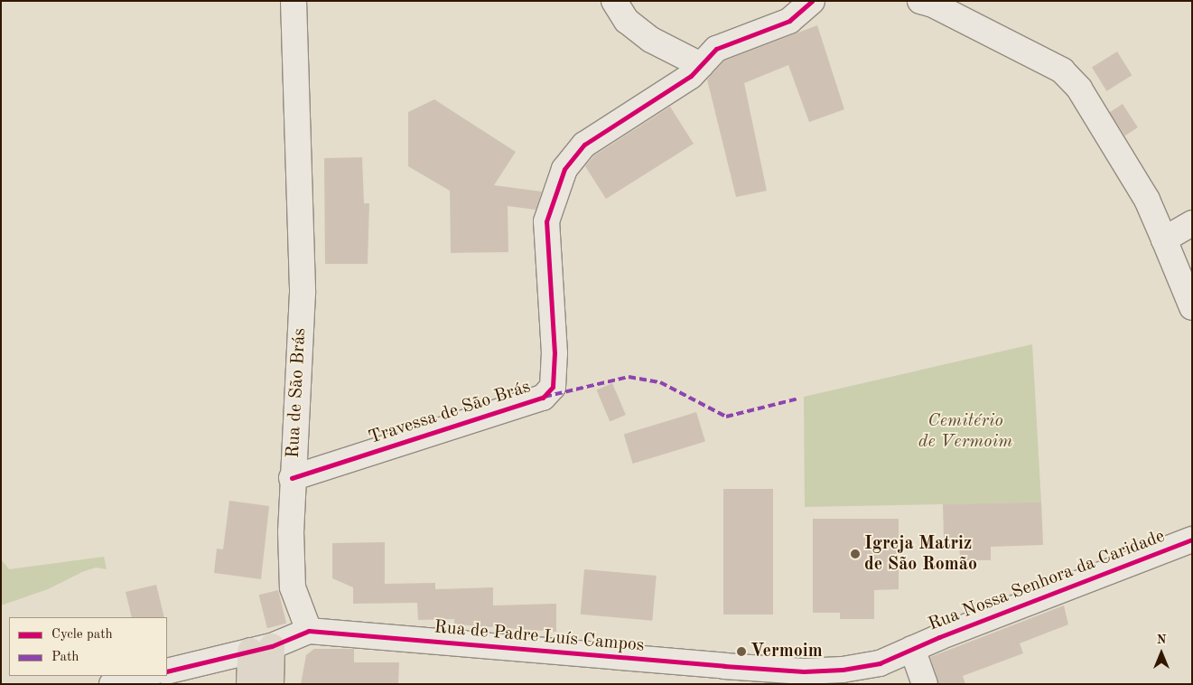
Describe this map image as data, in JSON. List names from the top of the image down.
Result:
{
  "streets": {
    "street": [
      "Rua de São Brás",
      "Travessa de São Brás",
      "Rua Nossa Senhora da Caridade",
      "Rua de Padre Luís Campos"
    ]
  },
  "crossings": [
    ["Rua de São Brás", "Travessa de São Brás"],
    ["Rua de São Brás", "Rua de Padre Luís Campos"],
    ["Rua Nossa Senhora da Caridade", "Rua de Padre Luís Campos"]
  ],
  "parks": ["Cemitério de Vermoim"],
  "places": ["Igreja Matriz de São Romão", "Vermoim"],
  "legend": ["Cycle path", "Path"],
  "north": "top"
}
